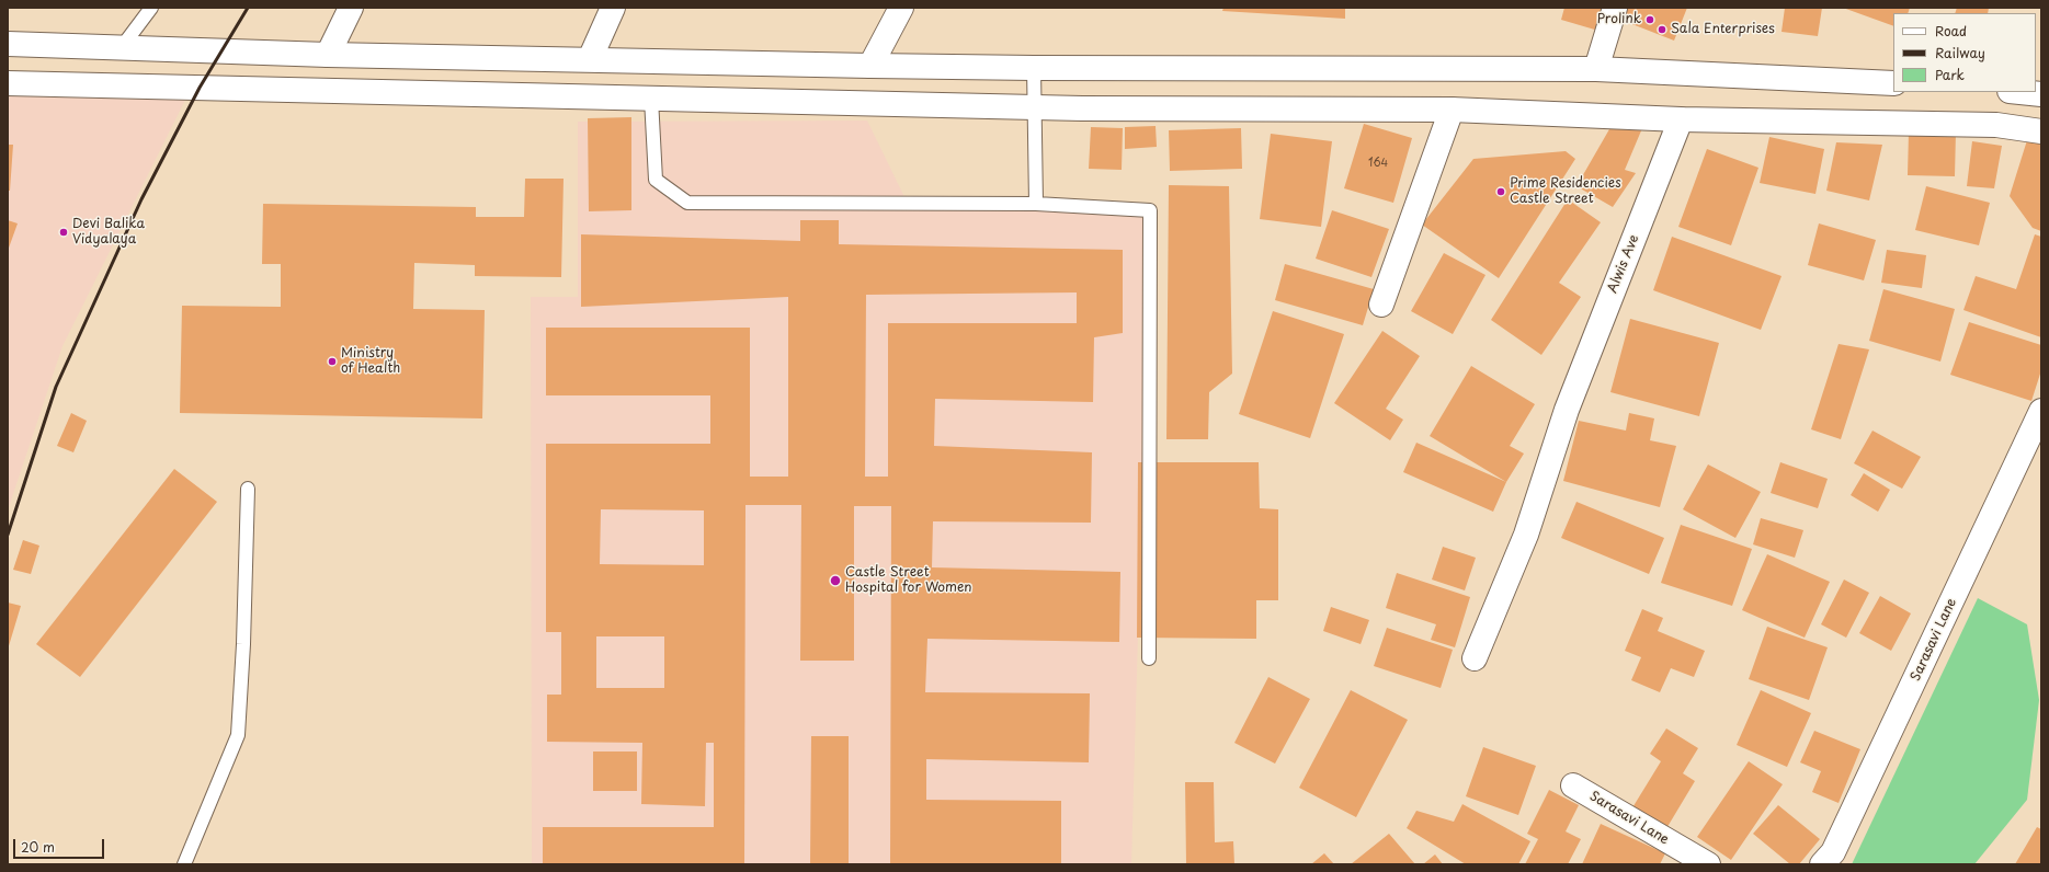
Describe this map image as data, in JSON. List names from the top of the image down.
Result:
{
  "streets": {
    "main road": ["Alwis Ave", "Sarasavi Lane"]
  },
  "places": [
    "Prolink",
    "Sala Enterprises",
    "Prime Residencies Castle Street",
    "Devi Balika Vidyalaya",
    "Ministry of Health",
    "Castle Street Hospital for Women"
  ],
  "house_numbers": ["164"],
  "legend": ["Road", "Railway", "Park"],
  "scale_bar": "20 m"
}
